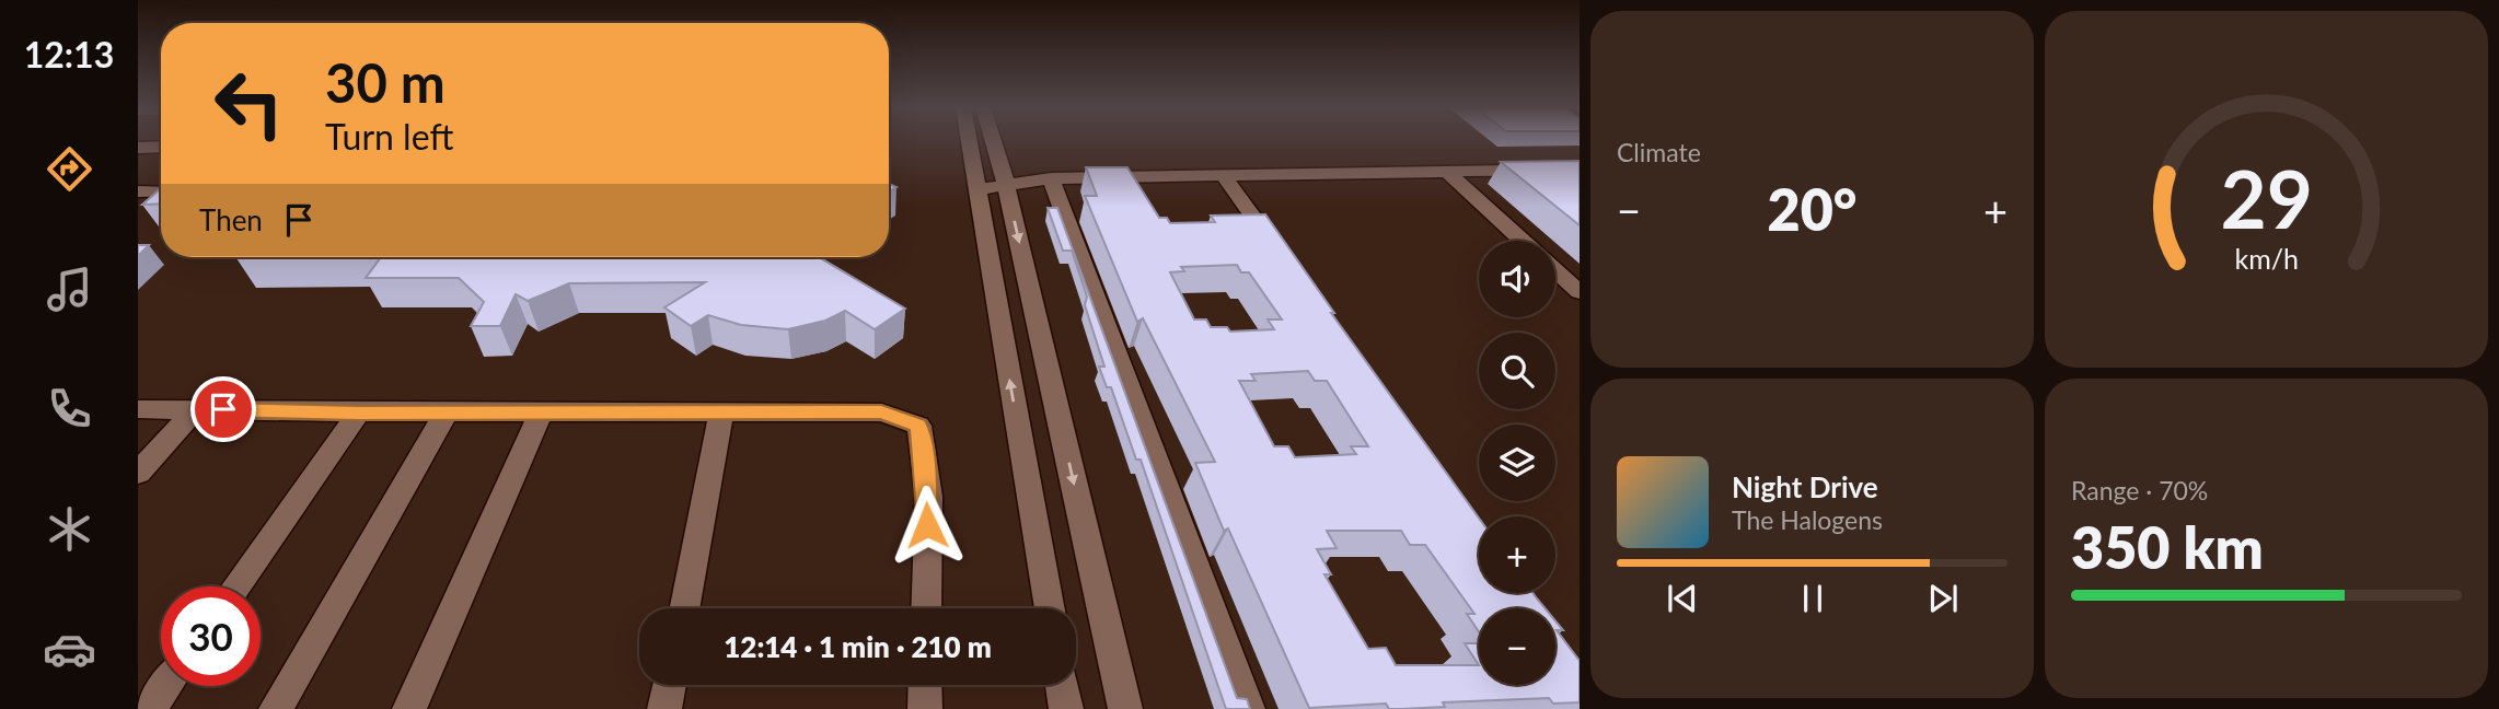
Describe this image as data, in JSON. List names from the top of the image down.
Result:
{
  "page": {
    "tabs": "12:13",
    "tile": [
      "Climate",
      ["Range · 70%", "350 km"]
    ],
    "turn": ["30 m", "Turn left"],
    "heat": ["−", "20°", "+"],
    "then": "Then",
    "map_buttons": ["+", "−"],
    "song": ["Night Drive", "The Halogens"],
    "limit": "30",
    "trip": "12:14 · 1 min · 210 m",
    "gauge": ["29", "km/h"]
  }
}
